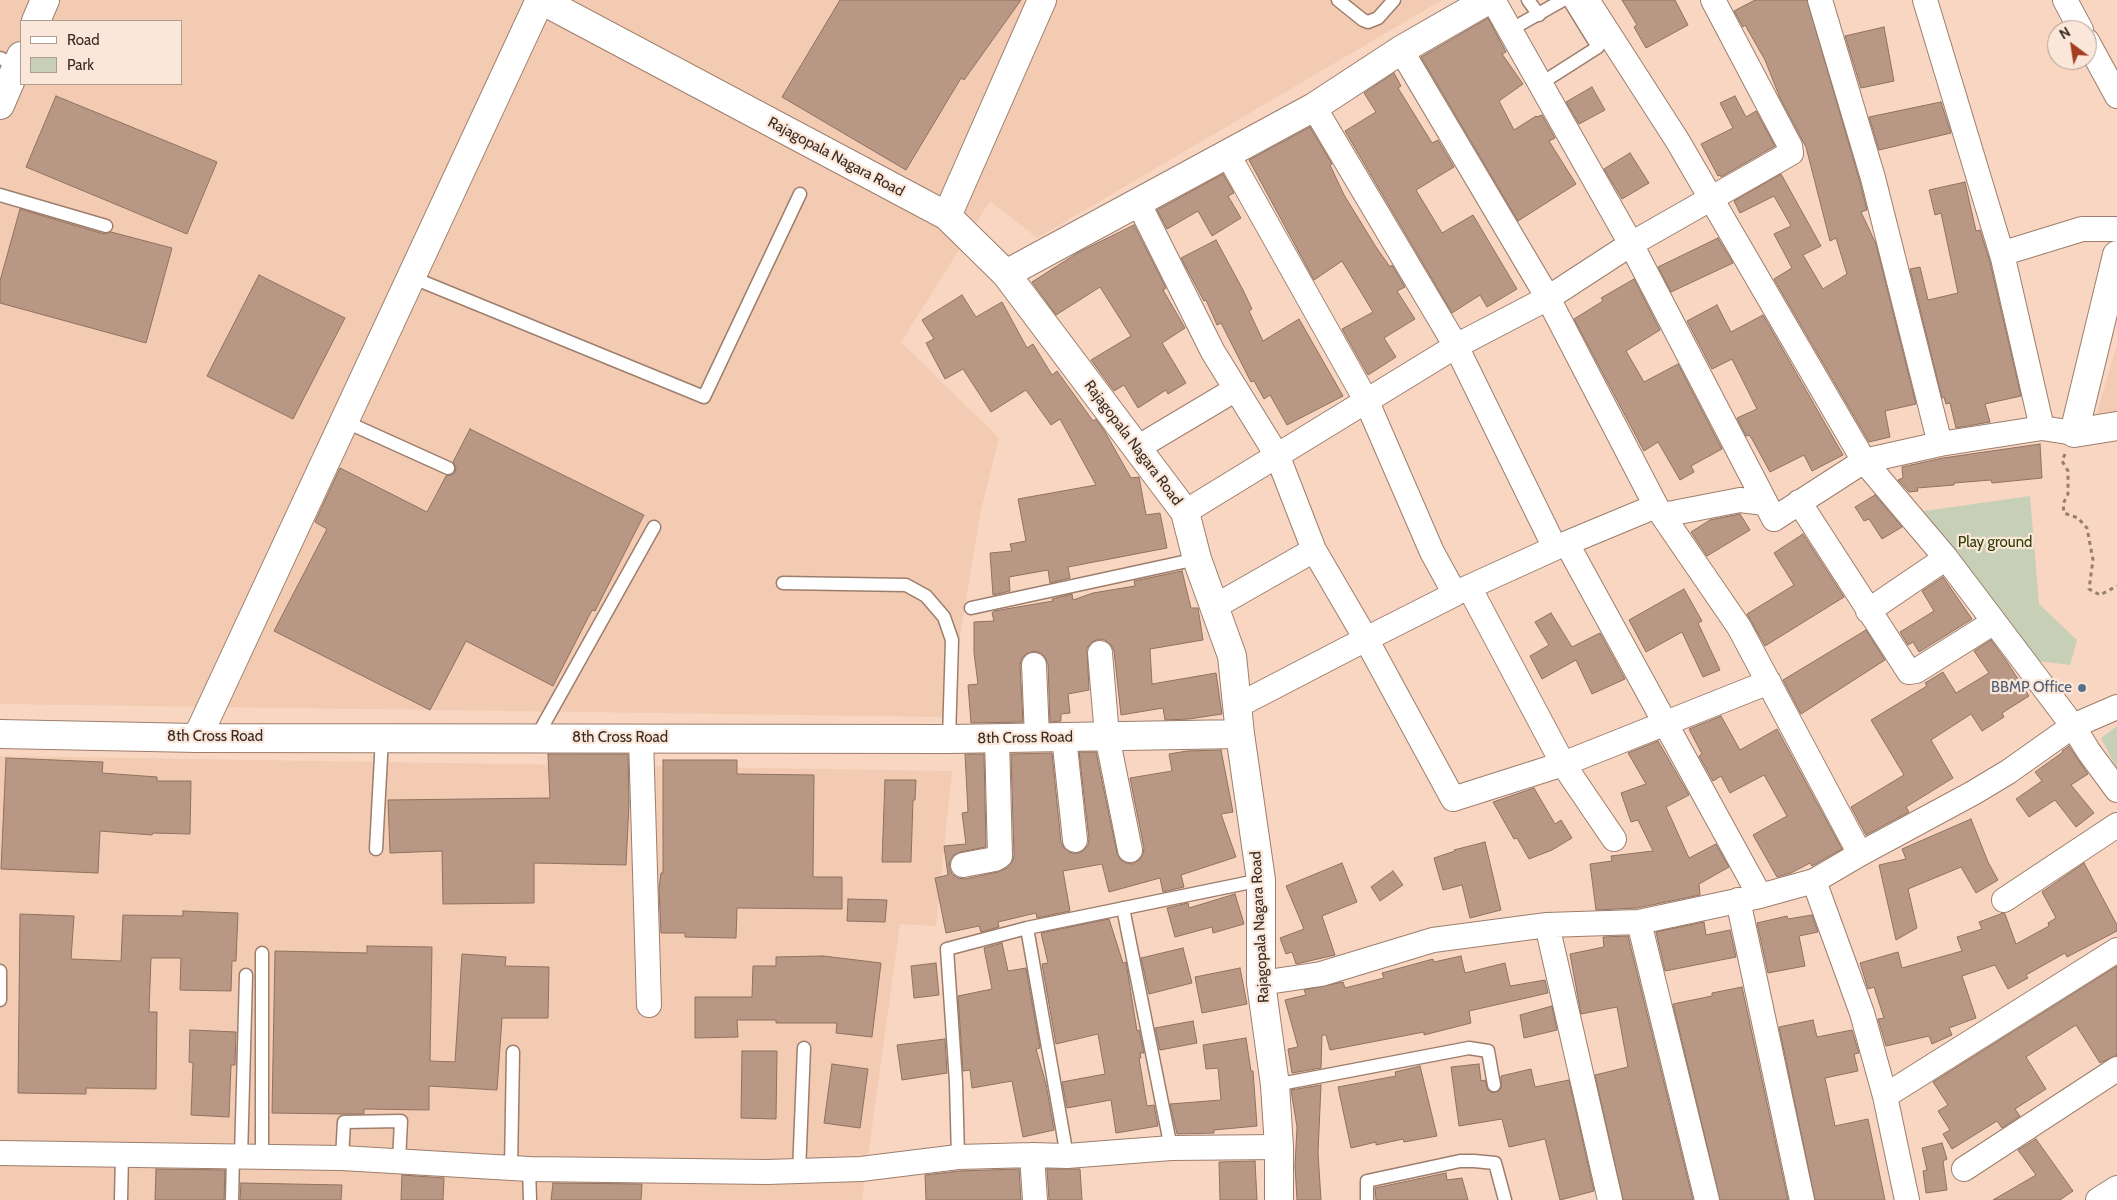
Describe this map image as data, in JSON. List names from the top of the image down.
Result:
{
  "streets": {
    "street": ["Rajagopala Nagara Road", "8th Cross Road"]
  },
  "crossings": [
    ["Rajagopala Nagara Road", "8th Cross Road"]
  ],
  "parks": ["Play ground"],
  "places": ["BBMP Office"],
  "legend": ["Road", "Park"],
  "north": "top left"
}
